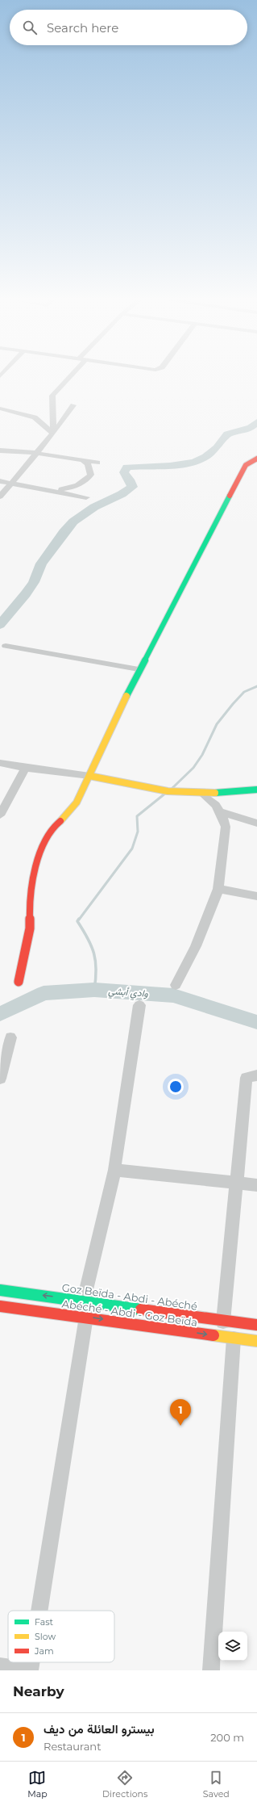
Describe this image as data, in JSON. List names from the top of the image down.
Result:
{
  "streets": {
    "street": ["Goz Beïda - Abdi - Abéché", "Abéché - Abdi - Goz Beïda"]
  },
  "one_way": ["Abéché - Abdi - Goz Beïda"],
  "water": ["وادي أبشي"],
  "legend": ["Fast", "Slow", "Jam"],
  "page": {
    "search": "Search here",
    "pins": "1",
    "heading": "Nearby",
    "list": [
      {
        "mark": "1",
        "name": "بيسترو العائلة من ديف",
        "note": "Restaurant",
        "value": "200 m"
      }
    ],
    "nav": ["Map", "Directions", "Saved"]
  }
}
